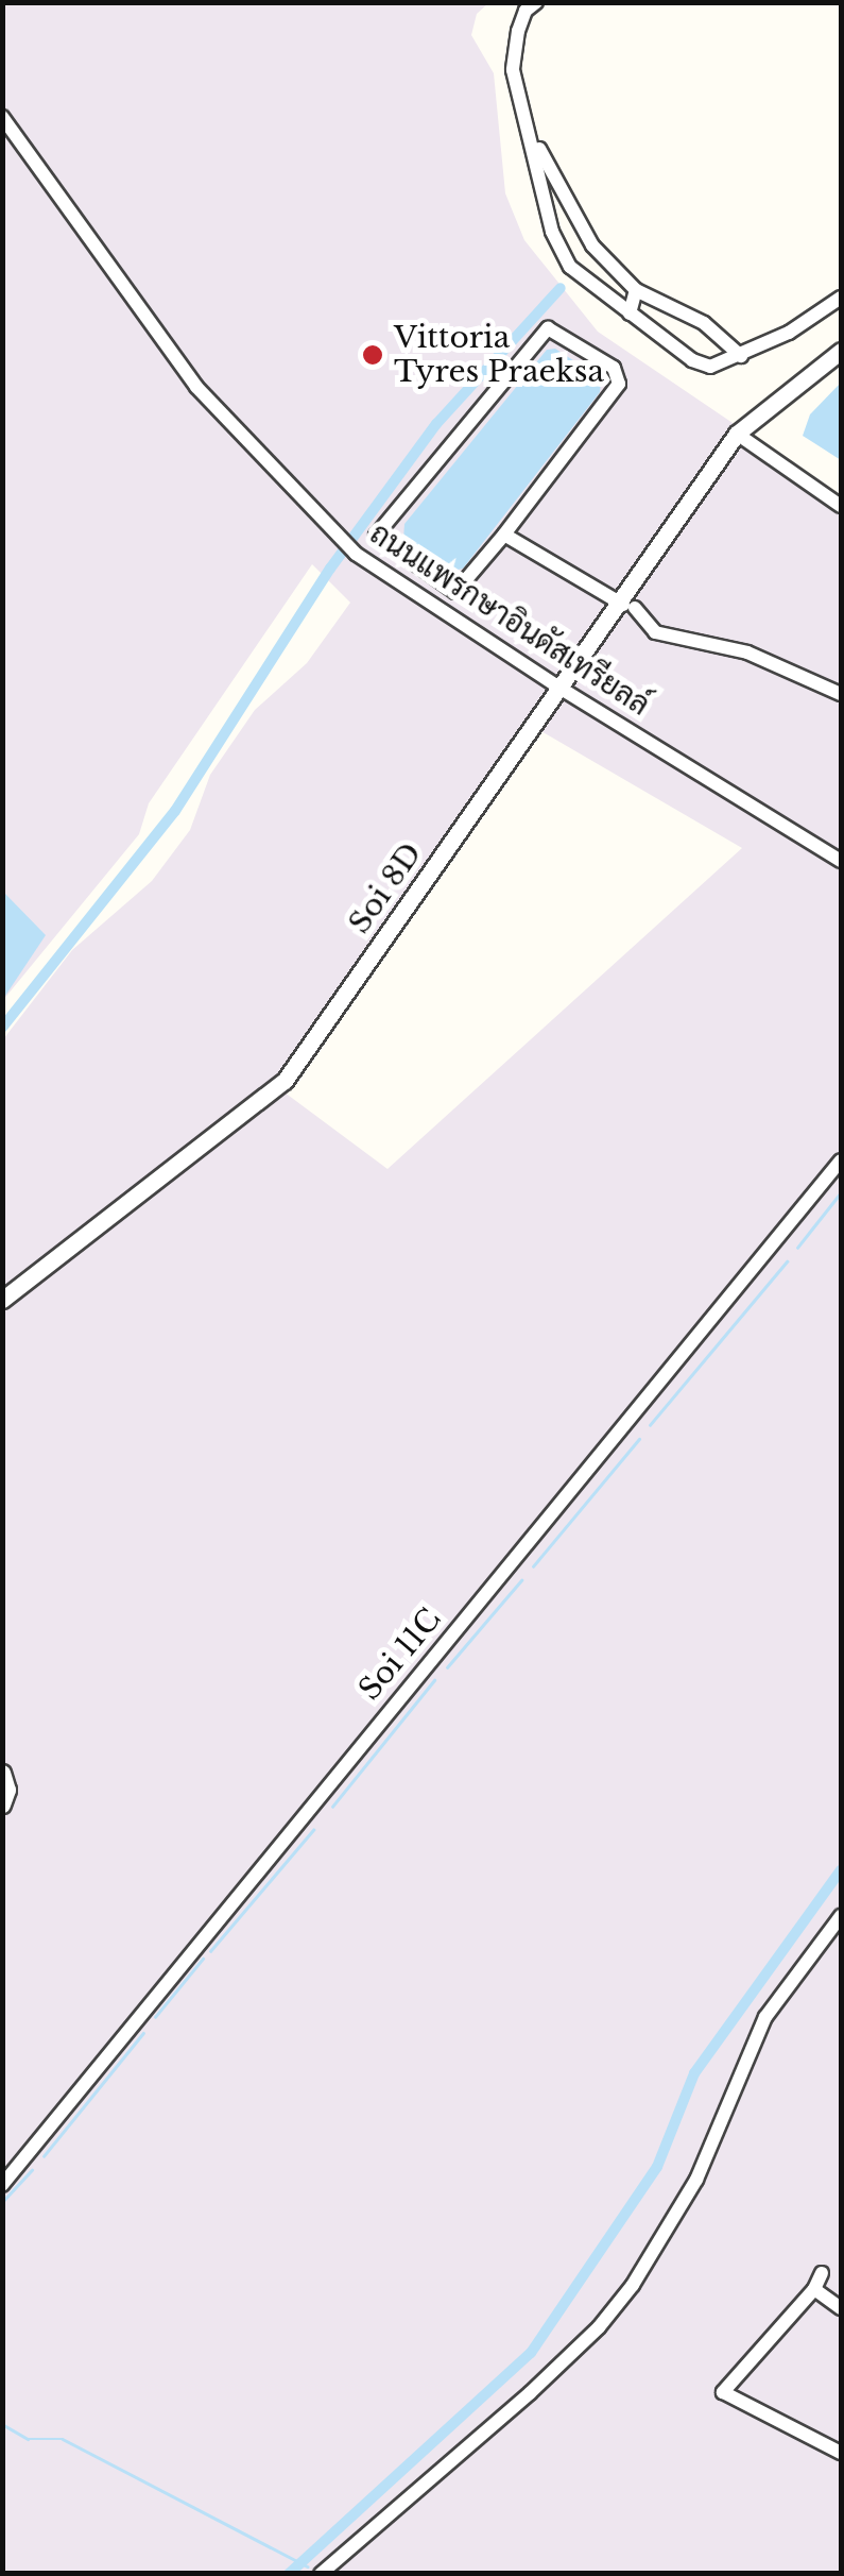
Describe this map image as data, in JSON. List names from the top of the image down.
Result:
{
  "streets": {
    "street": ["ถนนแพรกษาอินดัสเทรียลล์", "Soi 8D", "Soi 11C"]
  },
  "crossings": [
    ["ถนนแพรกษาอินดัสเทรียลล์", "Soi 8D"]
  ],
  "places": ["Vittoria Tyres Praeksa"]
}
